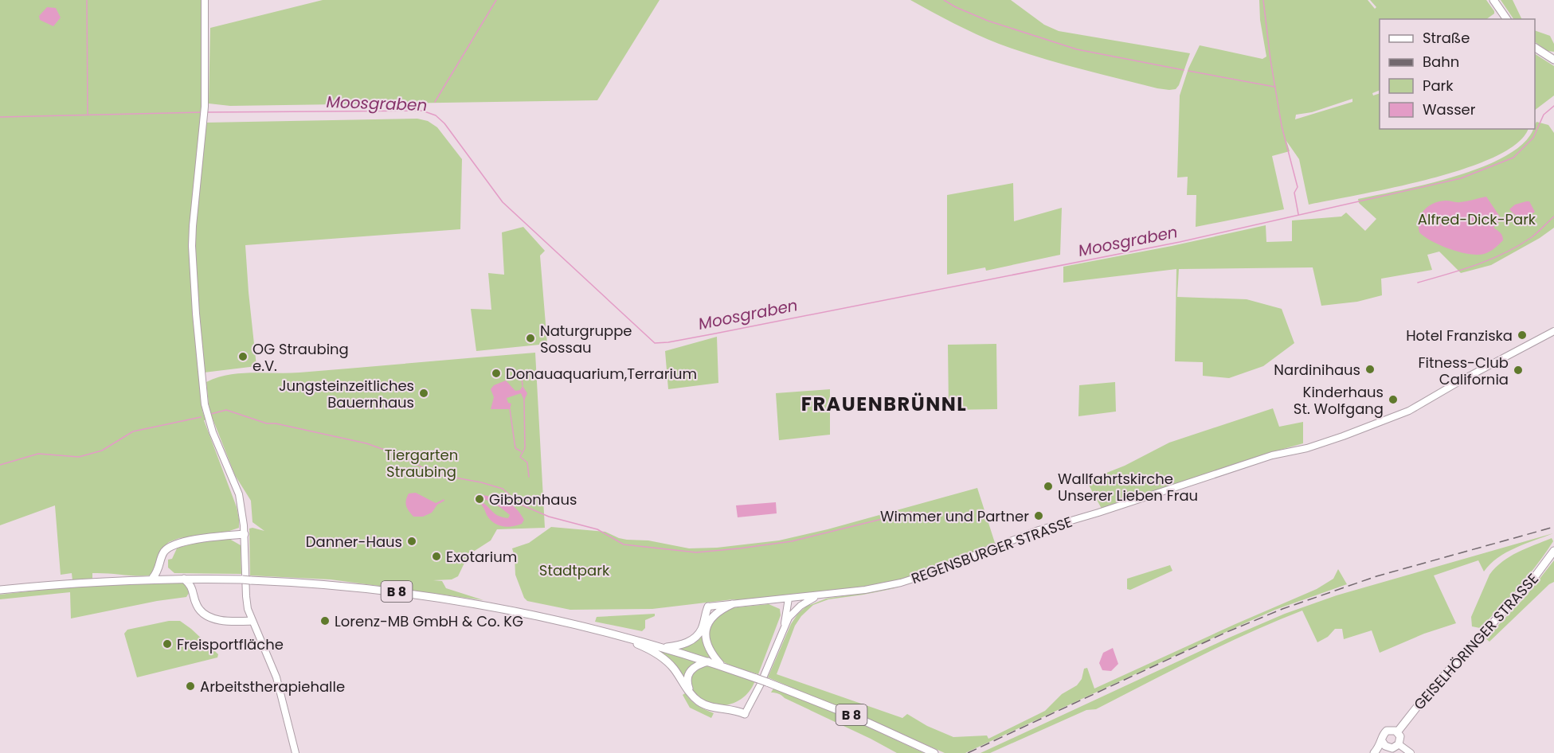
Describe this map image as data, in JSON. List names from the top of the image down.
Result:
{
  "streets": {
    "main road": ["B 8", "GEISELHÖRINGER STRASSE"],
    "street": ["REGENSBURGER STRASSE"]
  },
  "districts": ["FRAUENBRÜNNL"],
  "water": ["Moosgraben"],
  "parks": ["Alfred-Dick-Park", "Tiergarten Straubing", "Stadtpark"],
  "places": [
    "Hotel Franziska",
    "Naturgruppe Sossau",
    "OG Straubing e.V.",
    "Nardinihaus",
    "Fitness-Club California",
    "Donauaquarium,Terrarium",
    "Jungsteinzeitliches Bauernhaus",
    "Kinderhaus St. Wolfgang",
    "Wallfahrtskirche Unserer Lieben Frau",
    "Gibbonhaus",
    "Wimmer und Partner",
    "Danner-Haus",
    "Exotarium",
    "Lorenz-MB GmbH & Co. KG",
    "Freisportfläche",
    "Arbeitstherapiehalle"
  ],
  "legend": [
    "Straße",
    "Bahn",
    "Park",
    "Wasser"
  ]
}
